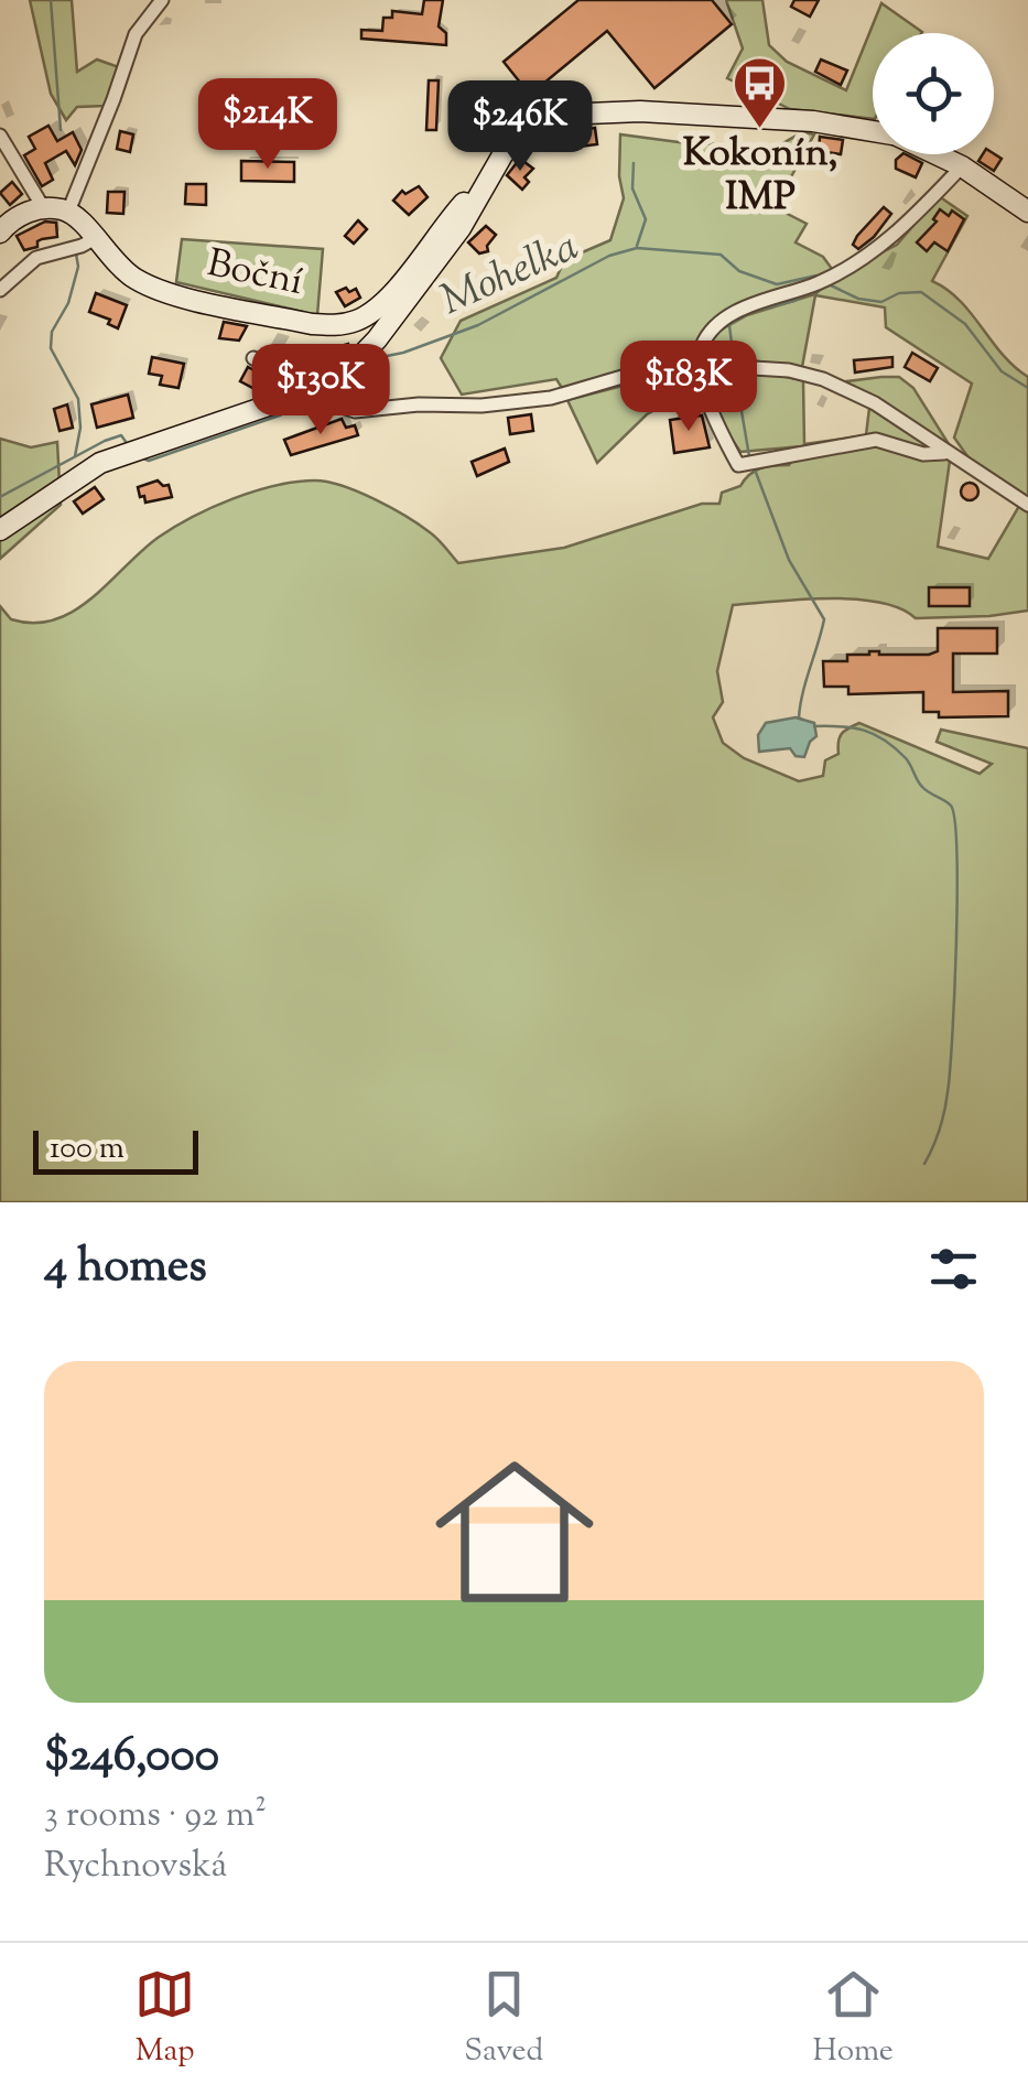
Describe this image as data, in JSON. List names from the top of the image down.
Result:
{
  "streets": {
    "street": ["Boční"]
  },
  "water": ["Mohelka"],
  "places": {
    "bus stop": ["Kokonín, IMP"]
  },
  "scale_bar": "100 m",
  "page": {
    "price": [
      "$214K",
      "$246K",
      "$183K",
      "$130K"
    ],
    "scale": "100 m",
    "heading": "4 homes",
    "list": [
      {
        "name": "$246,000",
        "note": "3 rooms · 92 m² · Rychnovská"
      }
    ],
    "tabs": ["Map", "Saved", "Home"]
  }
}
